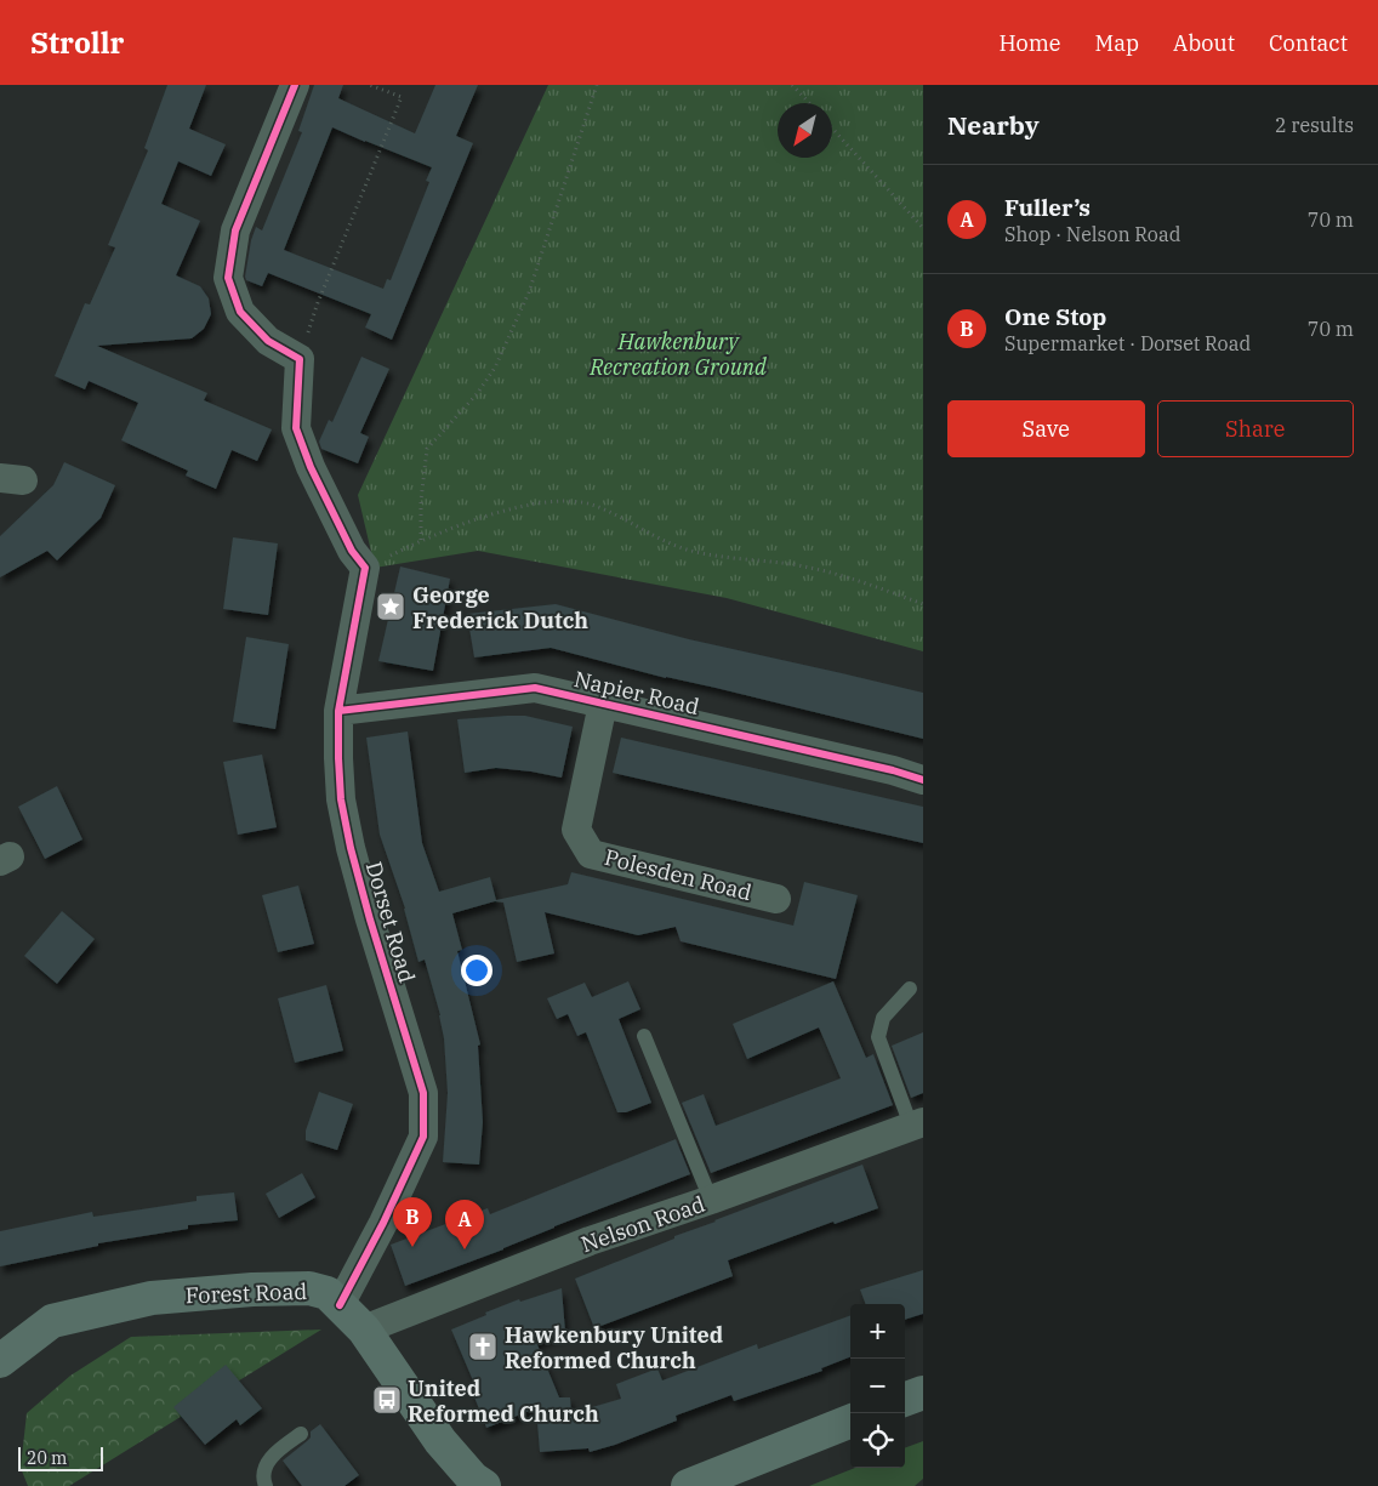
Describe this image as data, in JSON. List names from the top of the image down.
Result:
{
  "streets": {
    "street": [
      "Napier Road",
      "Polesden Road",
      "Dorset Road",
      "Nelson Road",
      "Forest Road"
    ]
  },
  "crossings": [
    ["Napier Road", "Polesden Road"],
    ["Napier Road", "Dorset Road"],
    ["Dorset Road", "Forest Road"],
    ["Nelson Road", "Forest Road"]
  ],
  "parks": ["Hawkenbury Recreation Ground"],
  "places": {
    "place": ["George Frederick Dutch"],
    "church": ["Hawkenbury United Reformed Church"],
    "bus stop": ["United Reformed Church"]
  },
  "scale_bar": "20 m",
  "north": "bottom left",
  "page": {
    "header": "Strollr",
    "nav": [
      "Home",
      "Map",
      "About",
      "Contact"
    ],
    "heading": ["Nearby", "2 results"],
    "list": [
      {
        "mark": "A",
        "name": "Fuller’s",
        "note": "Shop · Nelson Road",
        "value": "70 m"
      },
      {
        "mark": "B",
        "name": "One Stop",
        "note": "Supermarket · Dorset Road",
        "value": "70 m"
      }
    ],
    "buttons": ["Save", "Share"],
    "pins": ["B", "A"],
    "map_buttons": ["+", "−"],
    "scale": "20 m"
  }
}
